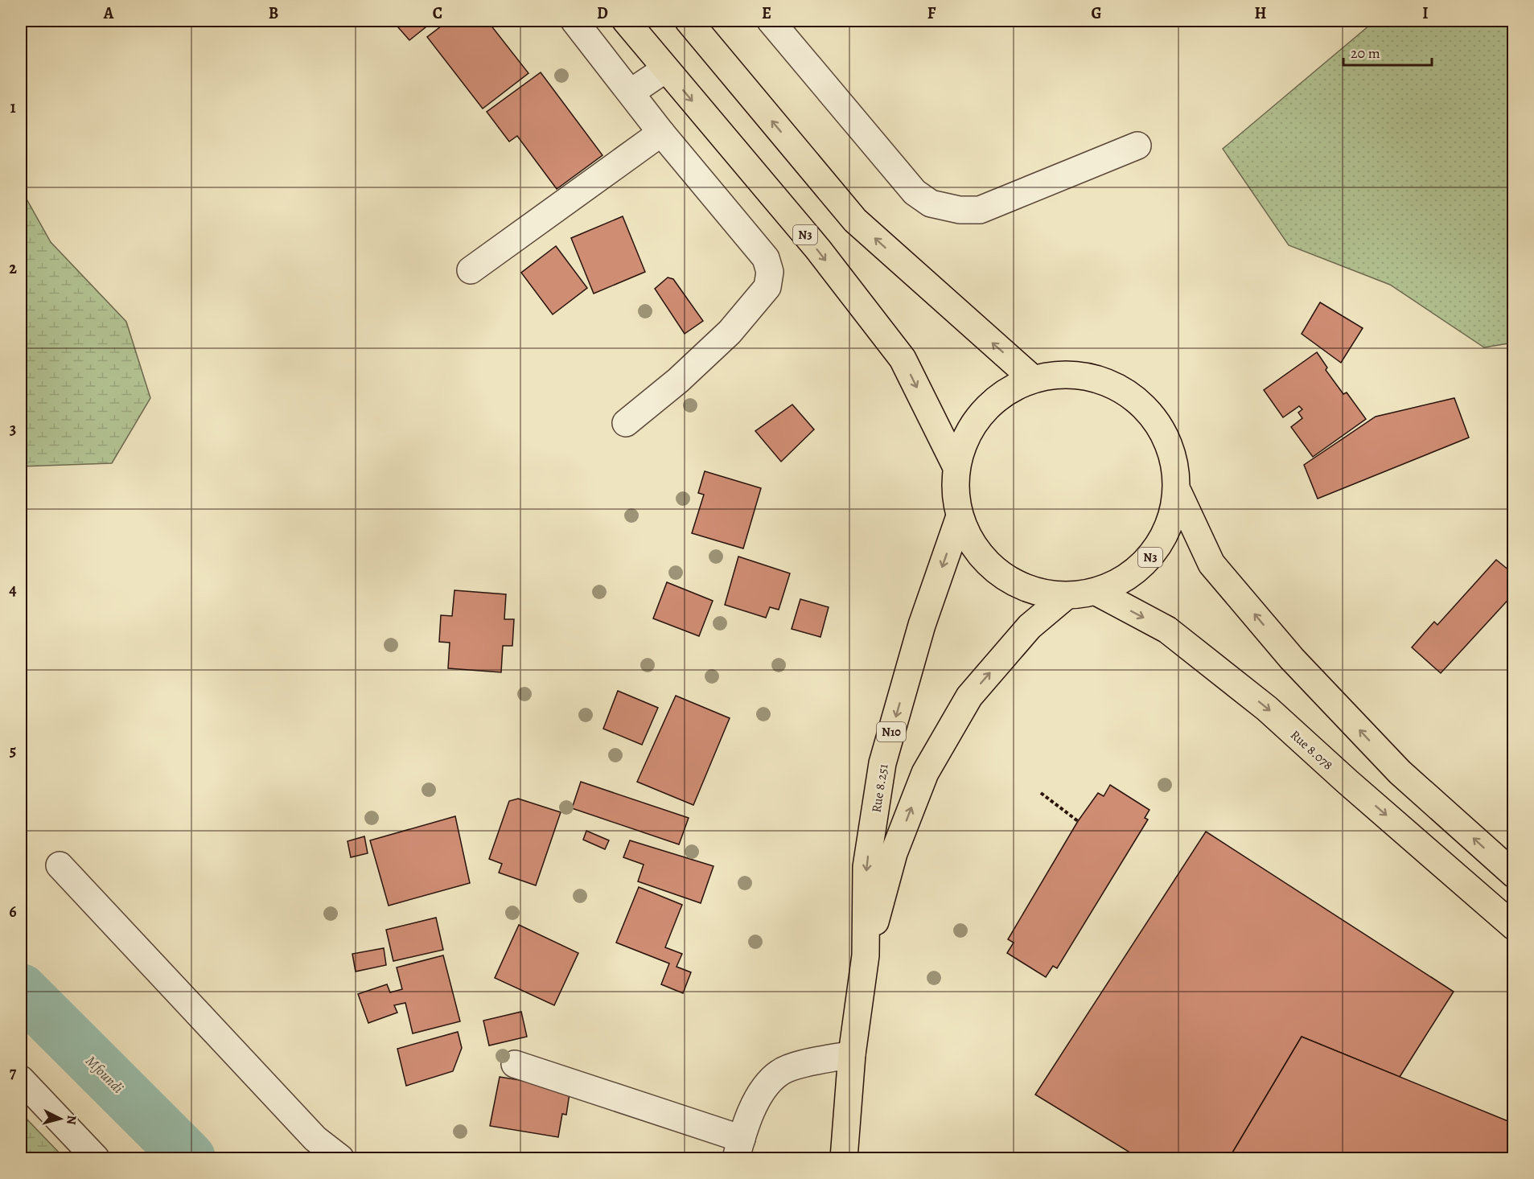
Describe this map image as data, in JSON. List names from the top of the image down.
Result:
{
  "streets": {
    "highway": [
      "N3",
      "N10",
      "Rue 8.078",
      "Rue 8.251"
    ]
  },
  "crossings": [
    ["N3", "Rue 8.078"],
    ["N3", "Rue 8.251"]
  ],
  "water": ["Mfoundi"],
  "scale_bar": "20 m",
  "north": "right",
  "grid": {
    "columns": [
      "A",
      "B",
      "C",
      "D",
      "E",
      "F",
      "G",
      "H",
      "I"
    ],
    "rows": [
      "1",
      "2",
      "3",
      "4",
      "5",
      "6",
      "7"
    ]
  }
}
